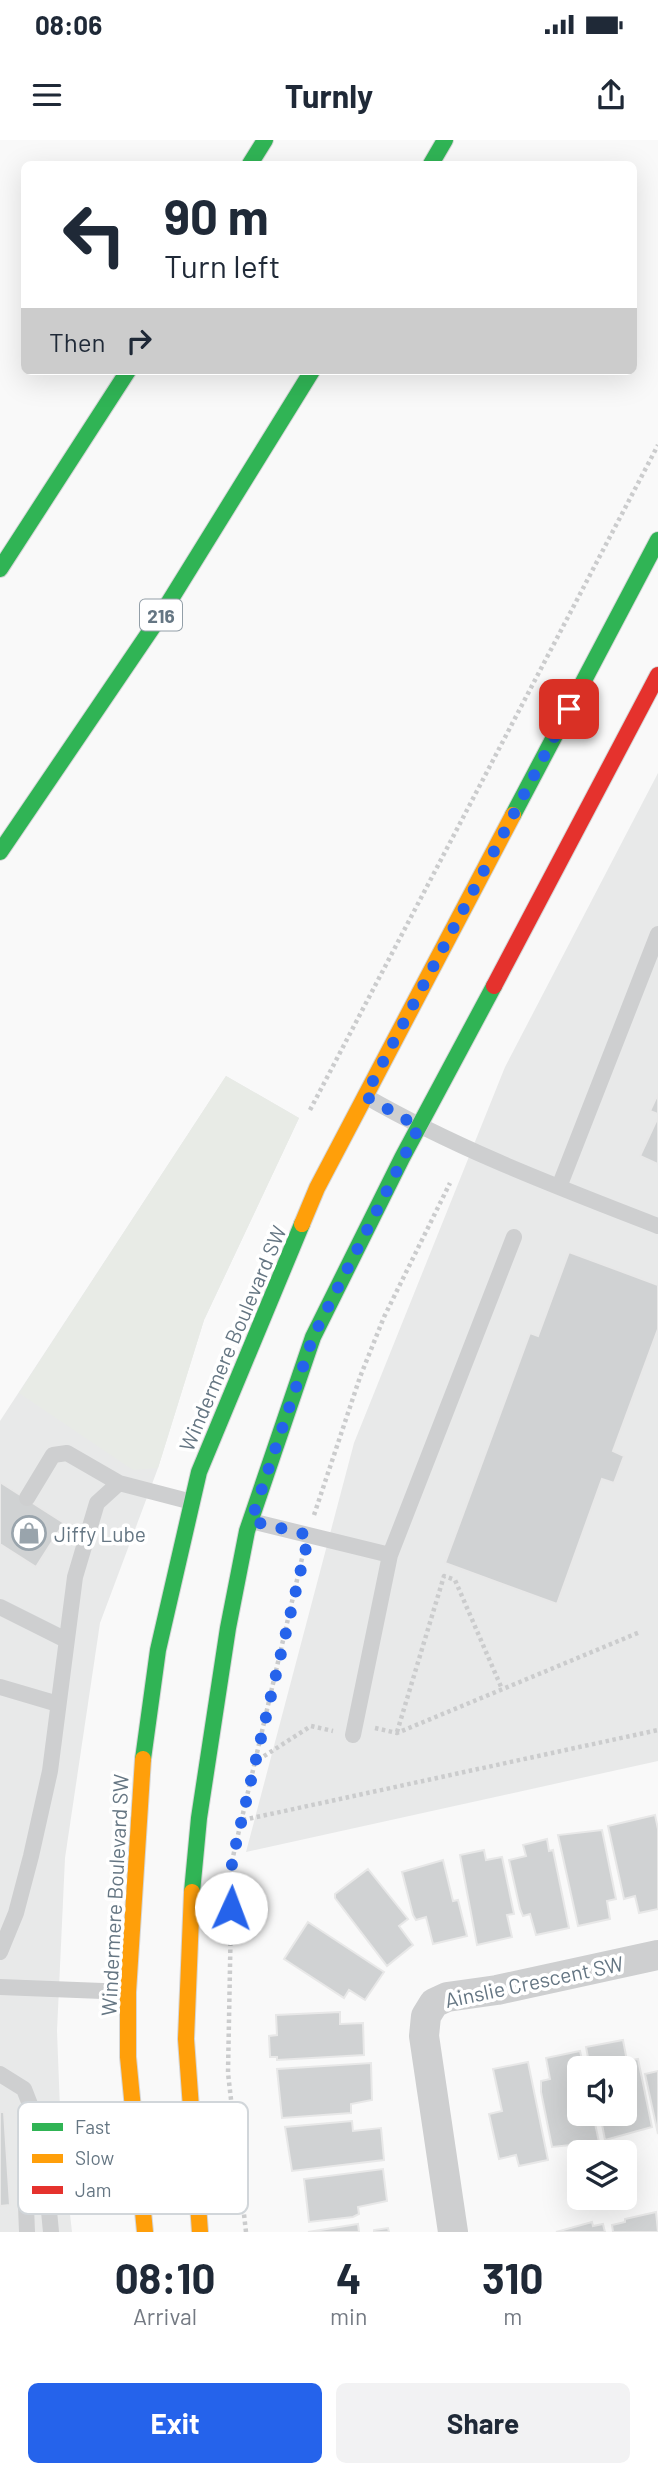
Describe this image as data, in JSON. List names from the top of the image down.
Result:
{
  "streets": {
    "main road": ["216", "Windermere Boulevard SW"],
    "street": ["Ainslie Crescent SW"]
  },
  "places": {
    "shop": ["Jiffy Lube"]
  },
  "legend": ["Fast", "Slow", "Jam"],
  "page": {
    "status": "08:06",
    "header": "Turnly",
    "turn": ["90 m", "Turn left"],
    "then": "Then",
    "eta": [
      "08:10",
      "Arrival",
      "4",
      "min",
      "310",
      "m"
    ],
    "buttons": ["Exit", "Share"]
  }
}
